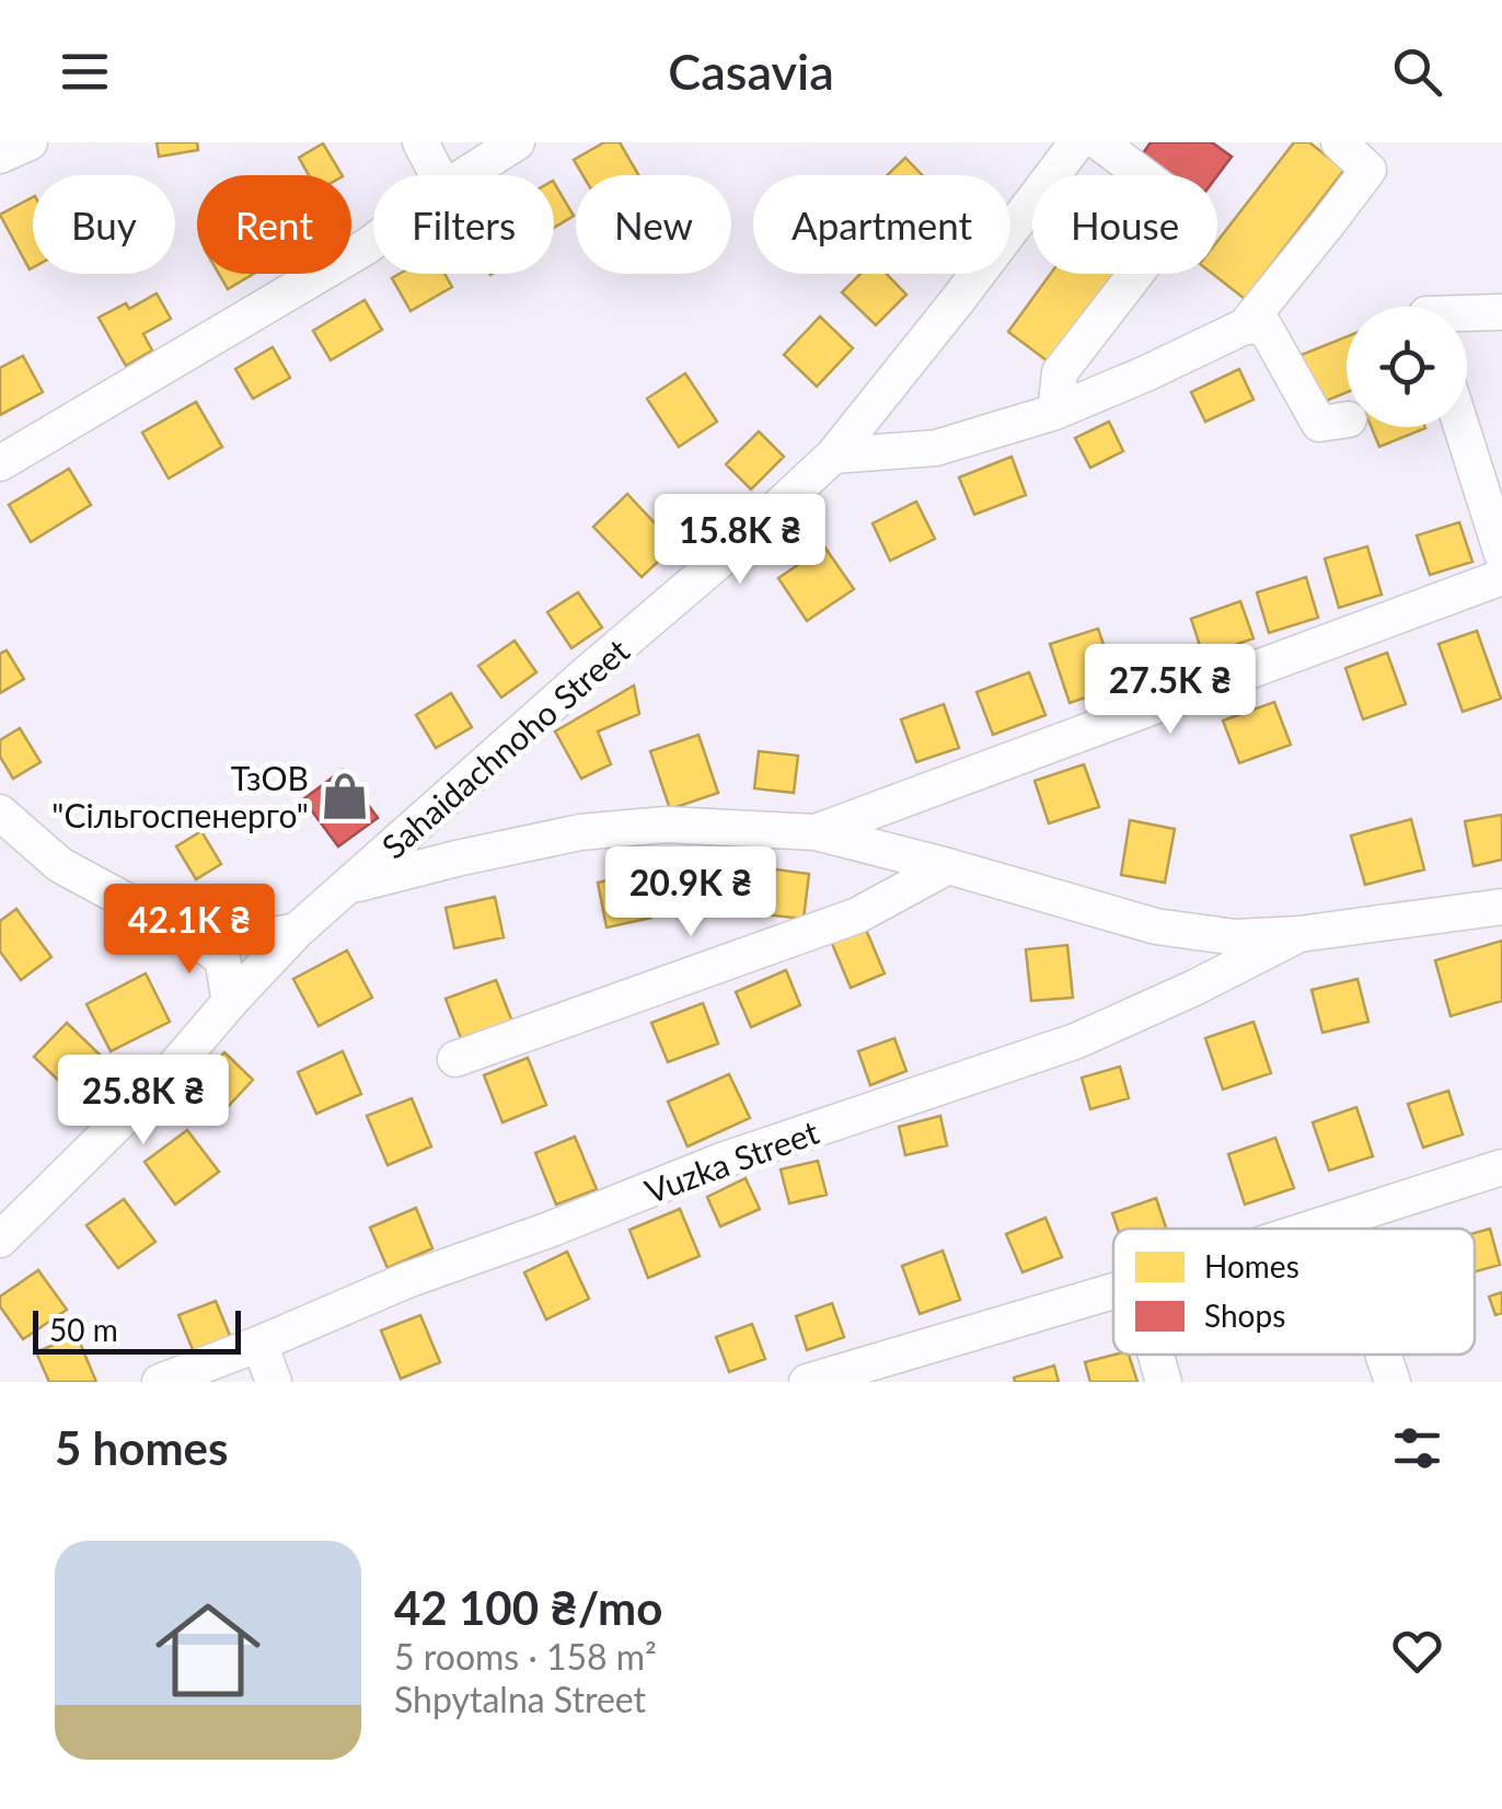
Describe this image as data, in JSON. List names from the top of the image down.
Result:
{
  "streets": {
    "street": ["Sahaidachnoho Street", "Vuzka Street"]
  },
  "places": {
    "shop": ["ТзОВ \"Сільгоспенерго\""]
  },
  "legend": ["Homes", "Shops"],
  "scale_bar": "50 m",
  "page": {
    "header": "Casavia",
    "chip": [
      "Buy",
      "Rent",
      "Filters",
      "New",
      "Apartment",
      "House"
    ],
    "price": [
      "15.8K ₴",
      "27.5K ₴",
      "20.9K ₴",
      "42.1K ₴",
      "25.8K ₴"
    ],
    "scale": "50 m",
    "heading": "5 homes",
    "list": [
      {
        "name": "42 100 ₴/mo",
        "note": "5 rooms · 158 m² · Shpytalna Street"
      }
    ]
  }
}
